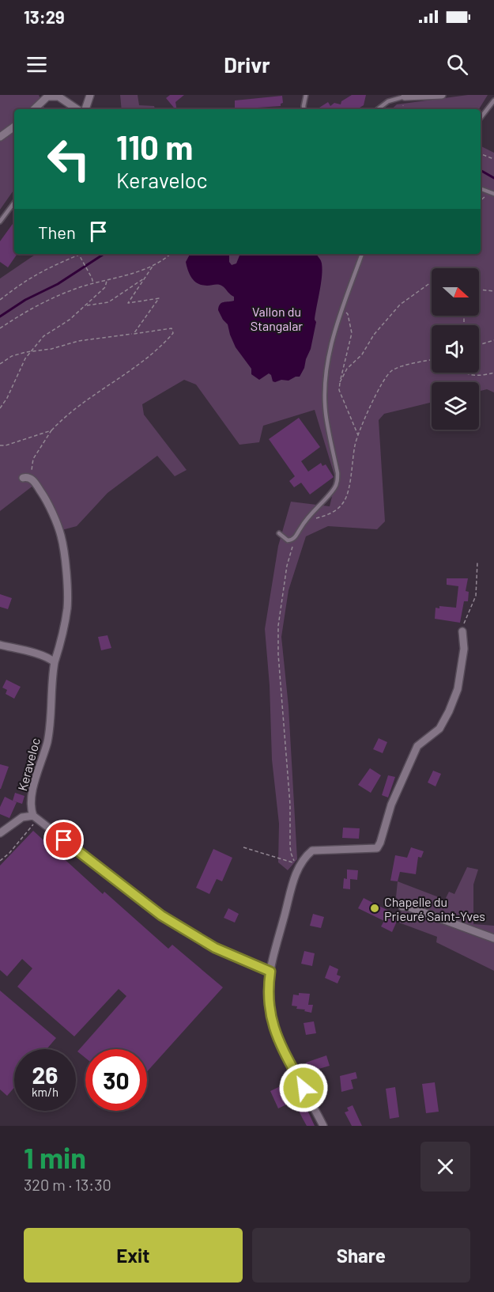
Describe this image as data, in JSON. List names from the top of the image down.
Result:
{
  "streets": {
    "street": ["Keraveloc"]
  },
  "parks": ["Vallon du Stangalar"],
  "places": ["Chapelle du Prieuré Saint-Yves"],
  "north": "right",
  "page": {
    "status": "13:29",
    "header": "Drivr",
    "turn": ["110 m", "Keraveloc"],
    "then": "Then",
    "speed": "26 km/h",
    "limit": "30",
    "heading": ["1 min", "320 m · 13:30"],
    "buttons": ["Exit", "Share"]
  }
}
